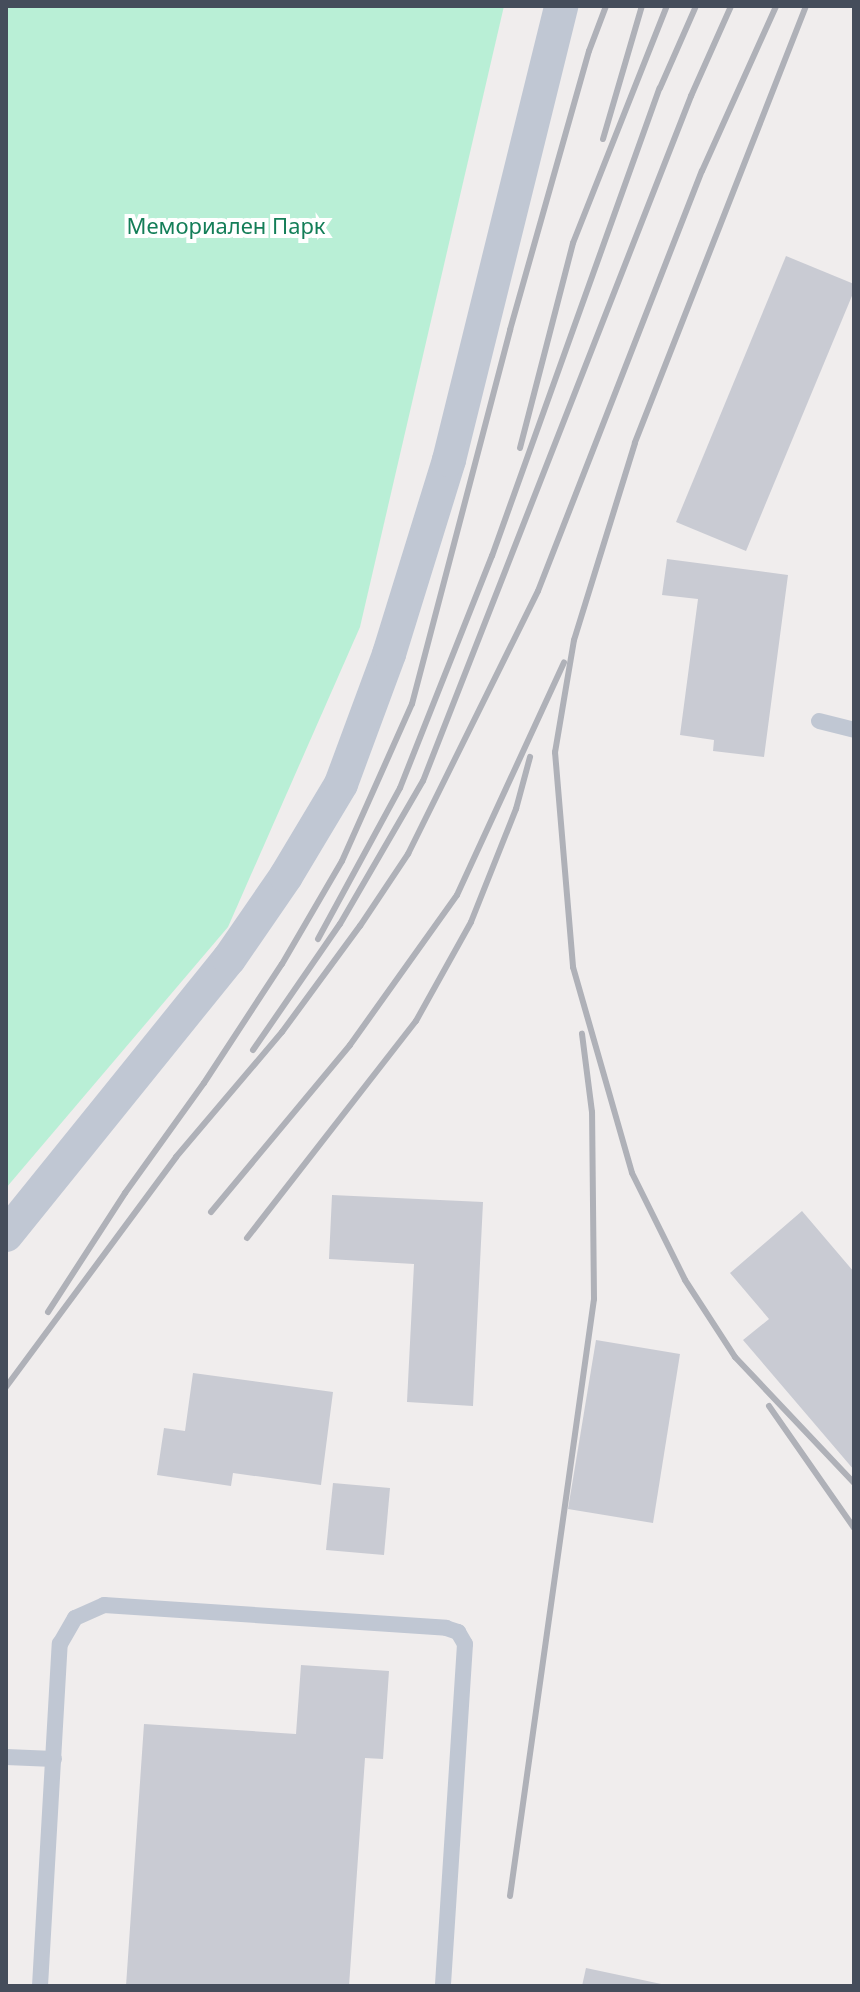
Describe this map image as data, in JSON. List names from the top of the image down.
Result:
{
  "parks": ["Мемориален Парк"]
}
